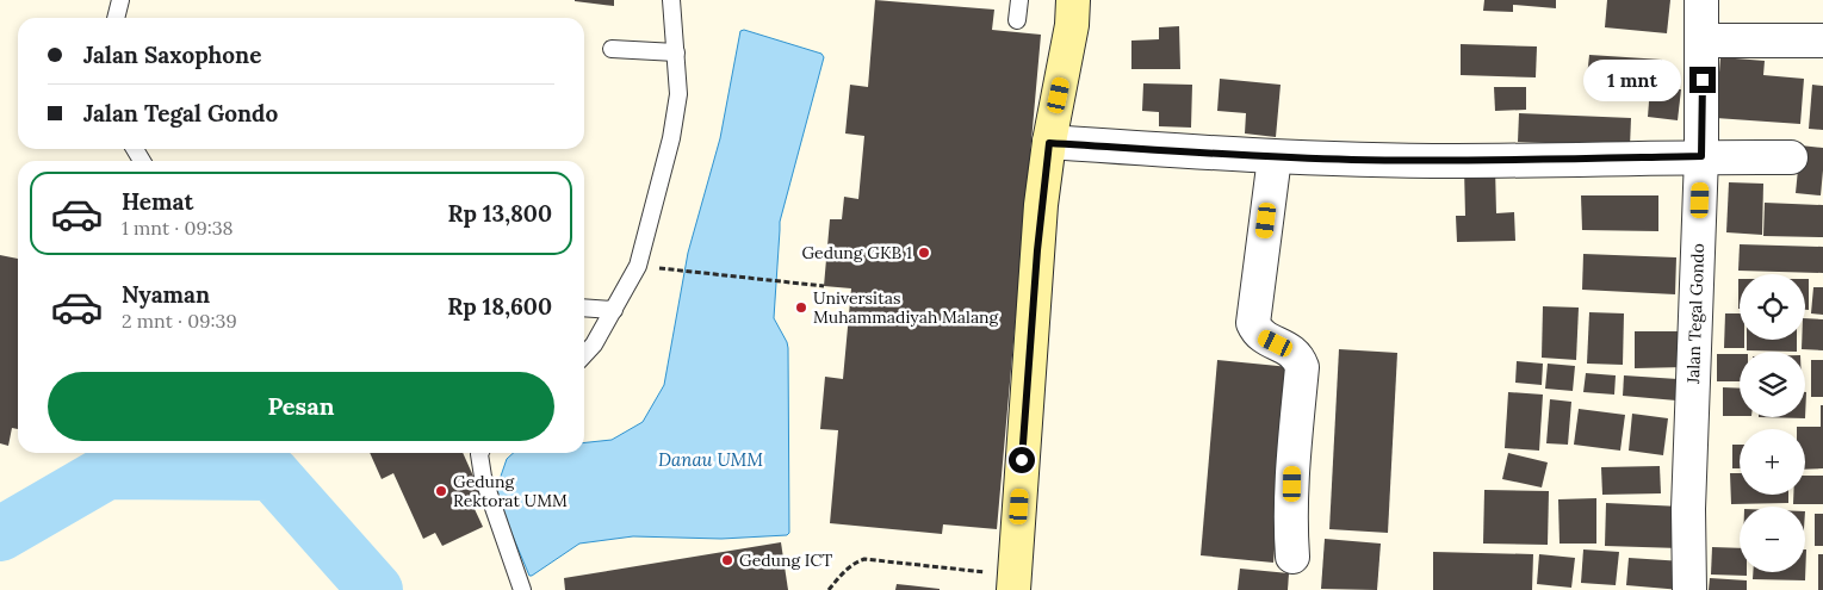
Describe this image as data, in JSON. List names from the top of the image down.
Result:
{
  "streets": {
    "street": ["Jalan Tegal Gondo"]
  },
  "water": ["Danau UMM"],
  "places": [
    "Gedung GKB 1",
    "Universitas Muhammadiyah Malang",
    "Gedung Rektorat UMM",
    "Gedung ICT"
  ],
  "page": {
    "banner": ["Jalan Saxophone", "Jalan Tegal Gondo"],
    "bubble": "1 mnt",
    "list": [
      {
        "name": "Hemat",
        "note": "1 mnt · 09:38",
        "value": "Rp 13,800"
      },
      {
        "name": "Nyaman",
        "note": "2 mnt · 09:39",
        "value": "Rp 18,600"
      }
    ],
    "map_buttons": ["+", "−"],
    "buttons": "Pesan"
  }
}
